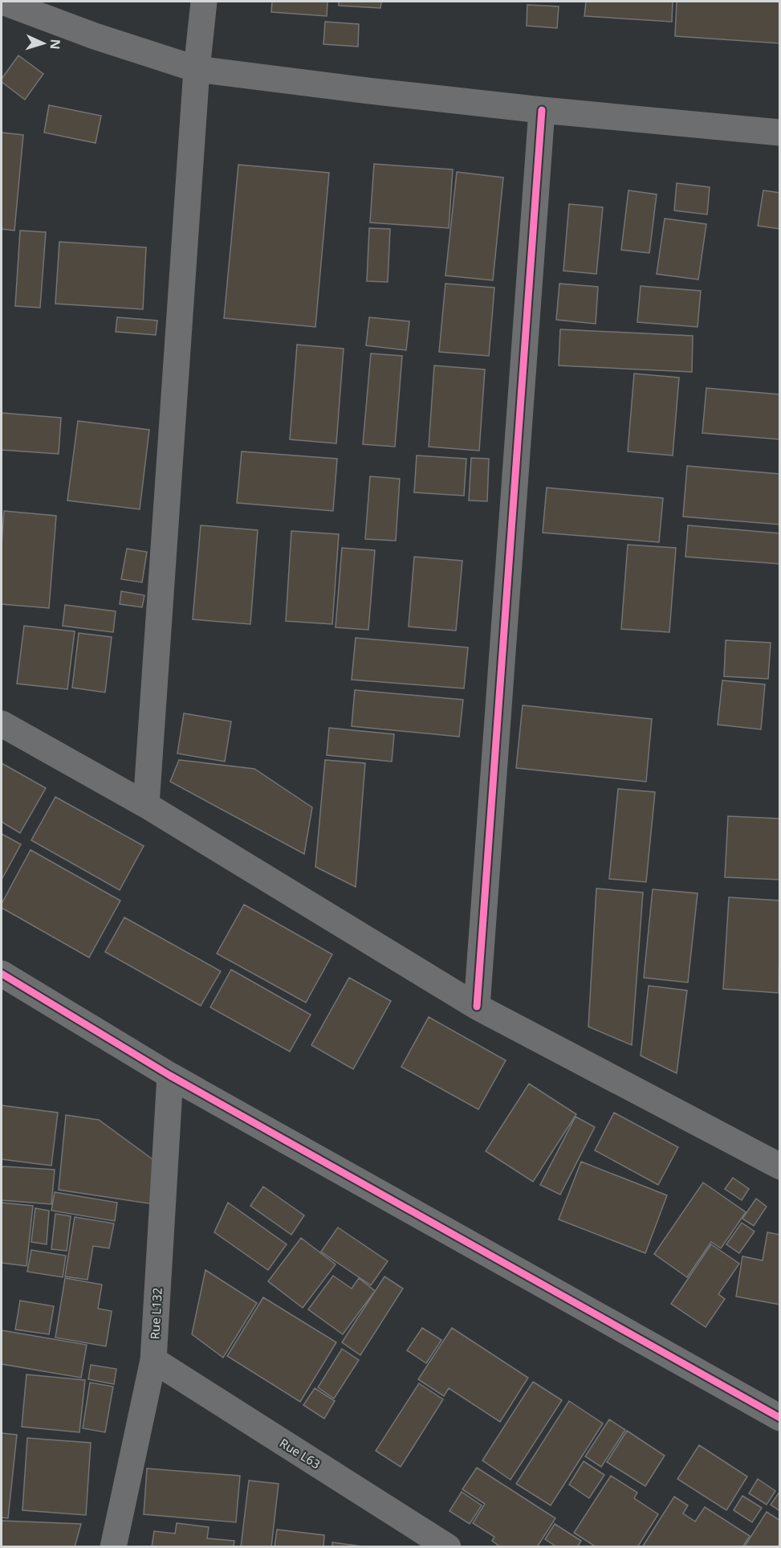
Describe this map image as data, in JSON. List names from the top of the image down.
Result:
{
  "streets": {
    "street": ["Rue L132", "Rue L63"]
  },
  "crossings": [
    ["Rue L132", "Rue L63"]
  ],
  "north": "right"
}
